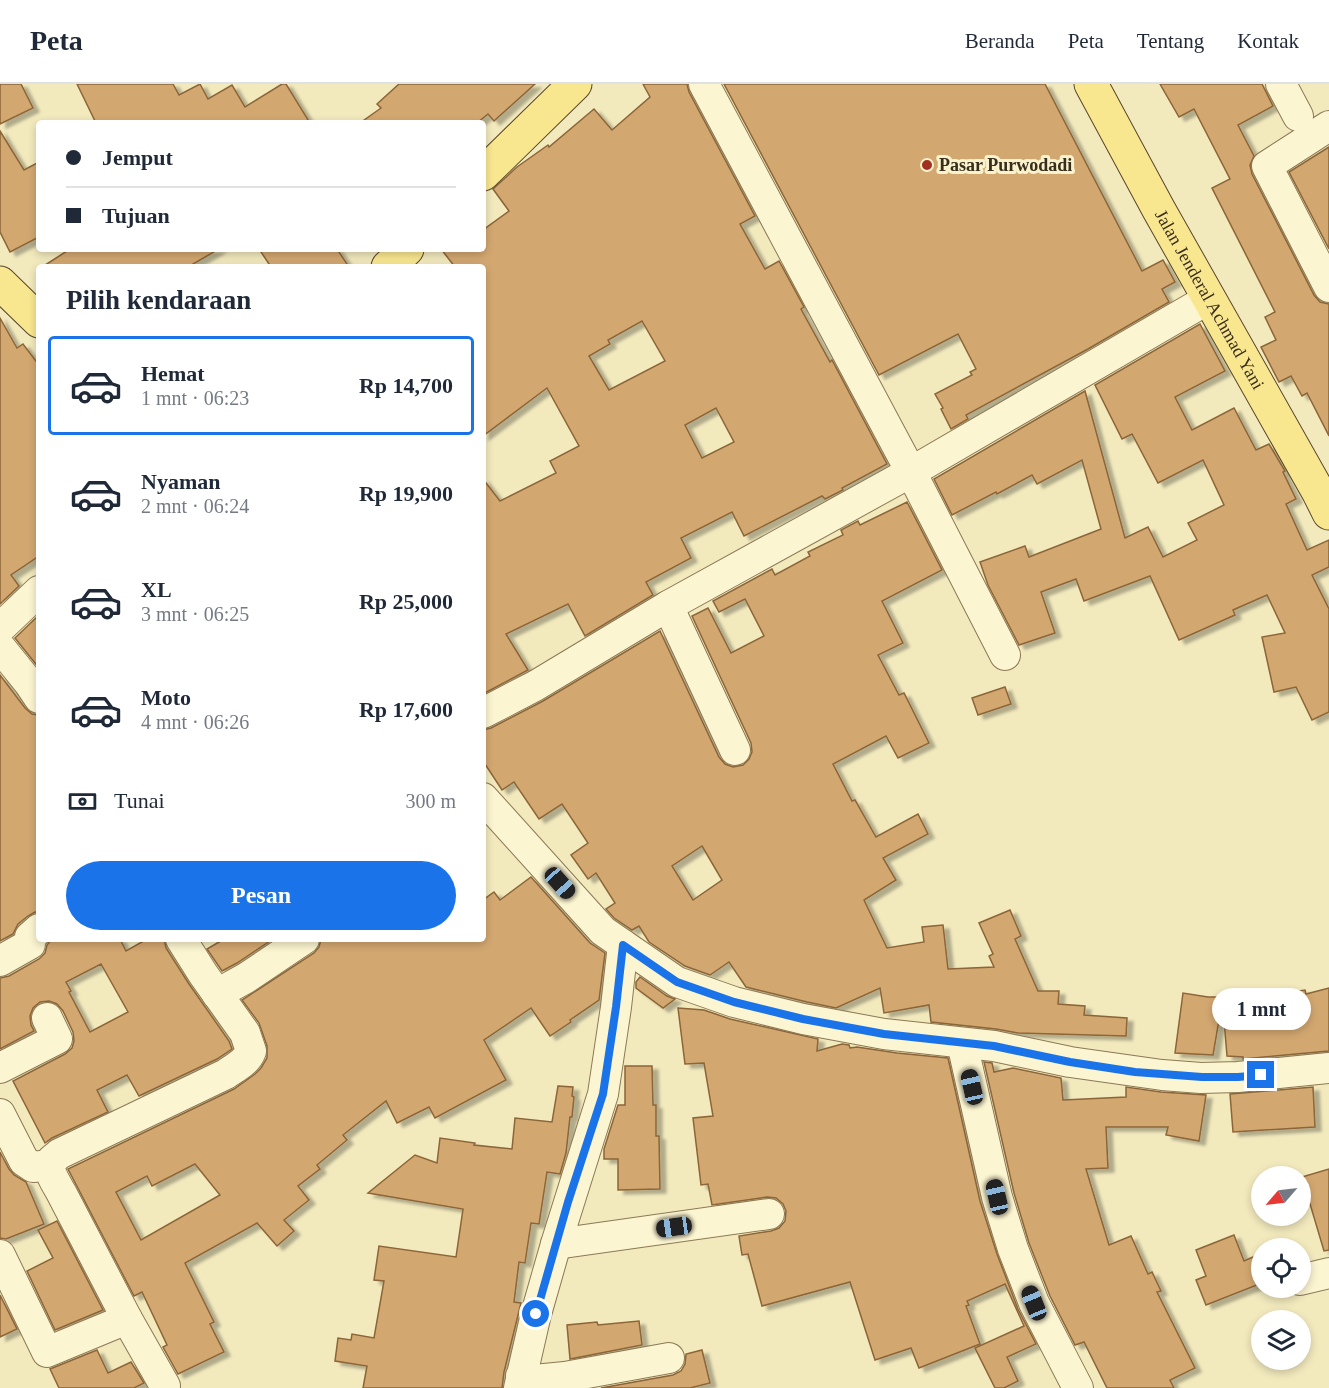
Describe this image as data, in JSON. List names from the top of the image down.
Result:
{
  "streets": {
    "main road": ["Jalan Jenderal Achmad Yani"]
  },
  "places": ["Pasar Purwodadi"],
  "north": "bottom left",
  "page": {
    "header": "Peta",
    "nav": [
      "Beranda",
      "Peta",
      "Tentang",
      "Kontak"
    ],
    "banner": ["Jemput", "Tujuan"],
    "heading": "Pilih kendaraan",
    "list": [
      {
        "name": "Hemat",
        "note": "1 mnt · 06:23",
        "value": "Rp 14,700"
      },
      {
        "name": "Nyaman",
        "note": "2 mnt · 06:24",
        "value": "Rp 19,900"
      },
      {
        "name": "XL",
        "note": "3 mnt · 06:25",
        "value": "Rp 25,000"
      },
      {
        "name": "Moto",
        "note": "4 mnt · 06:26",
        "value": "Rp 17,600"
      }
    ],
    "pay": ["Tunai", "300 m"],
    "buttons": "Pesan",
    "bubble": "1 mnt"
  }
}
